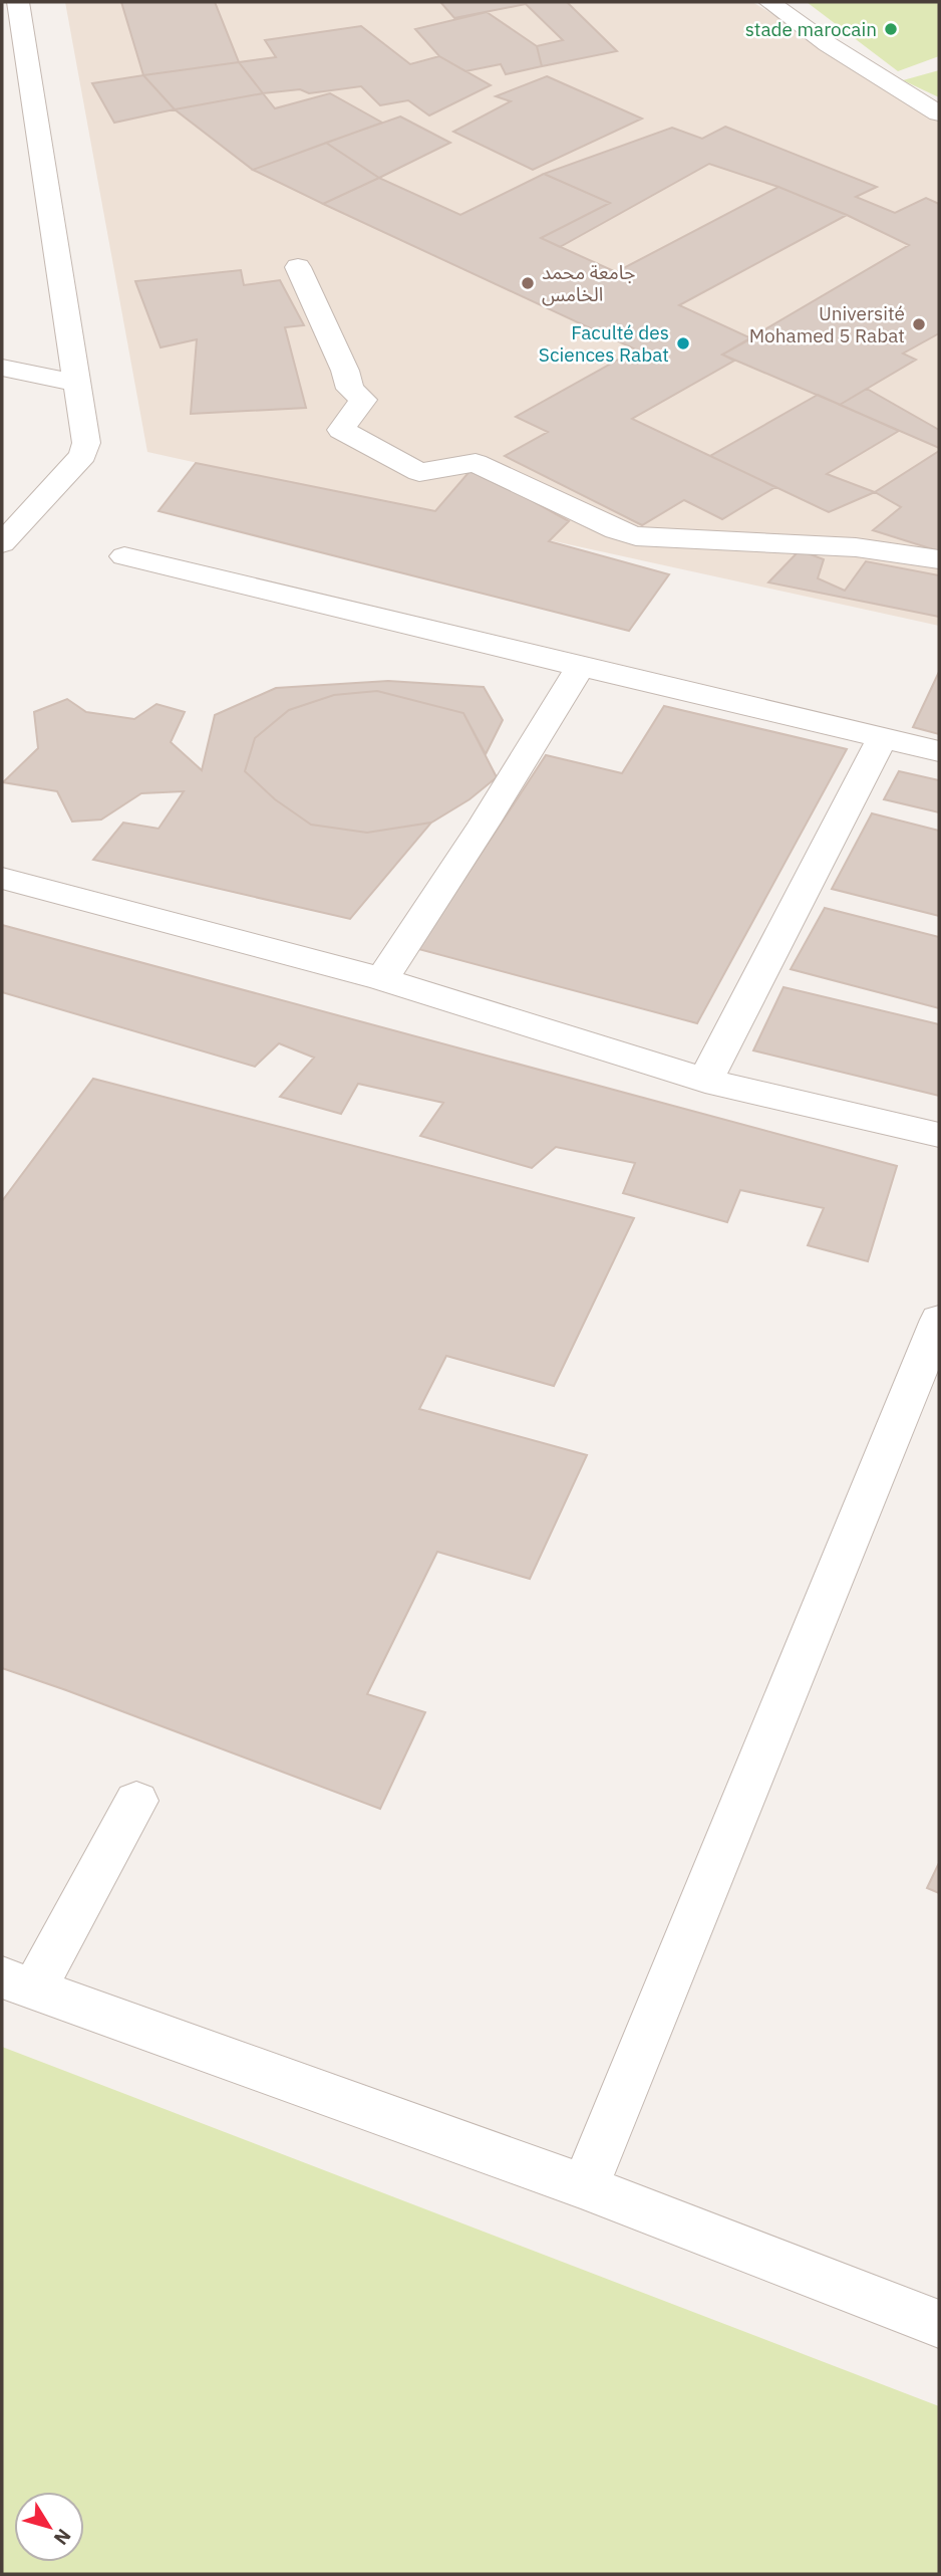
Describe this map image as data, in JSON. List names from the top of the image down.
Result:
{
  "places": [
    "stade marocain",
    "جامعة محمد الخامس",
    "Université Mohamed 5 Rabat",
    "Faculté des Sciences Rabat"
  ],
  "north": "bottom right"
}
